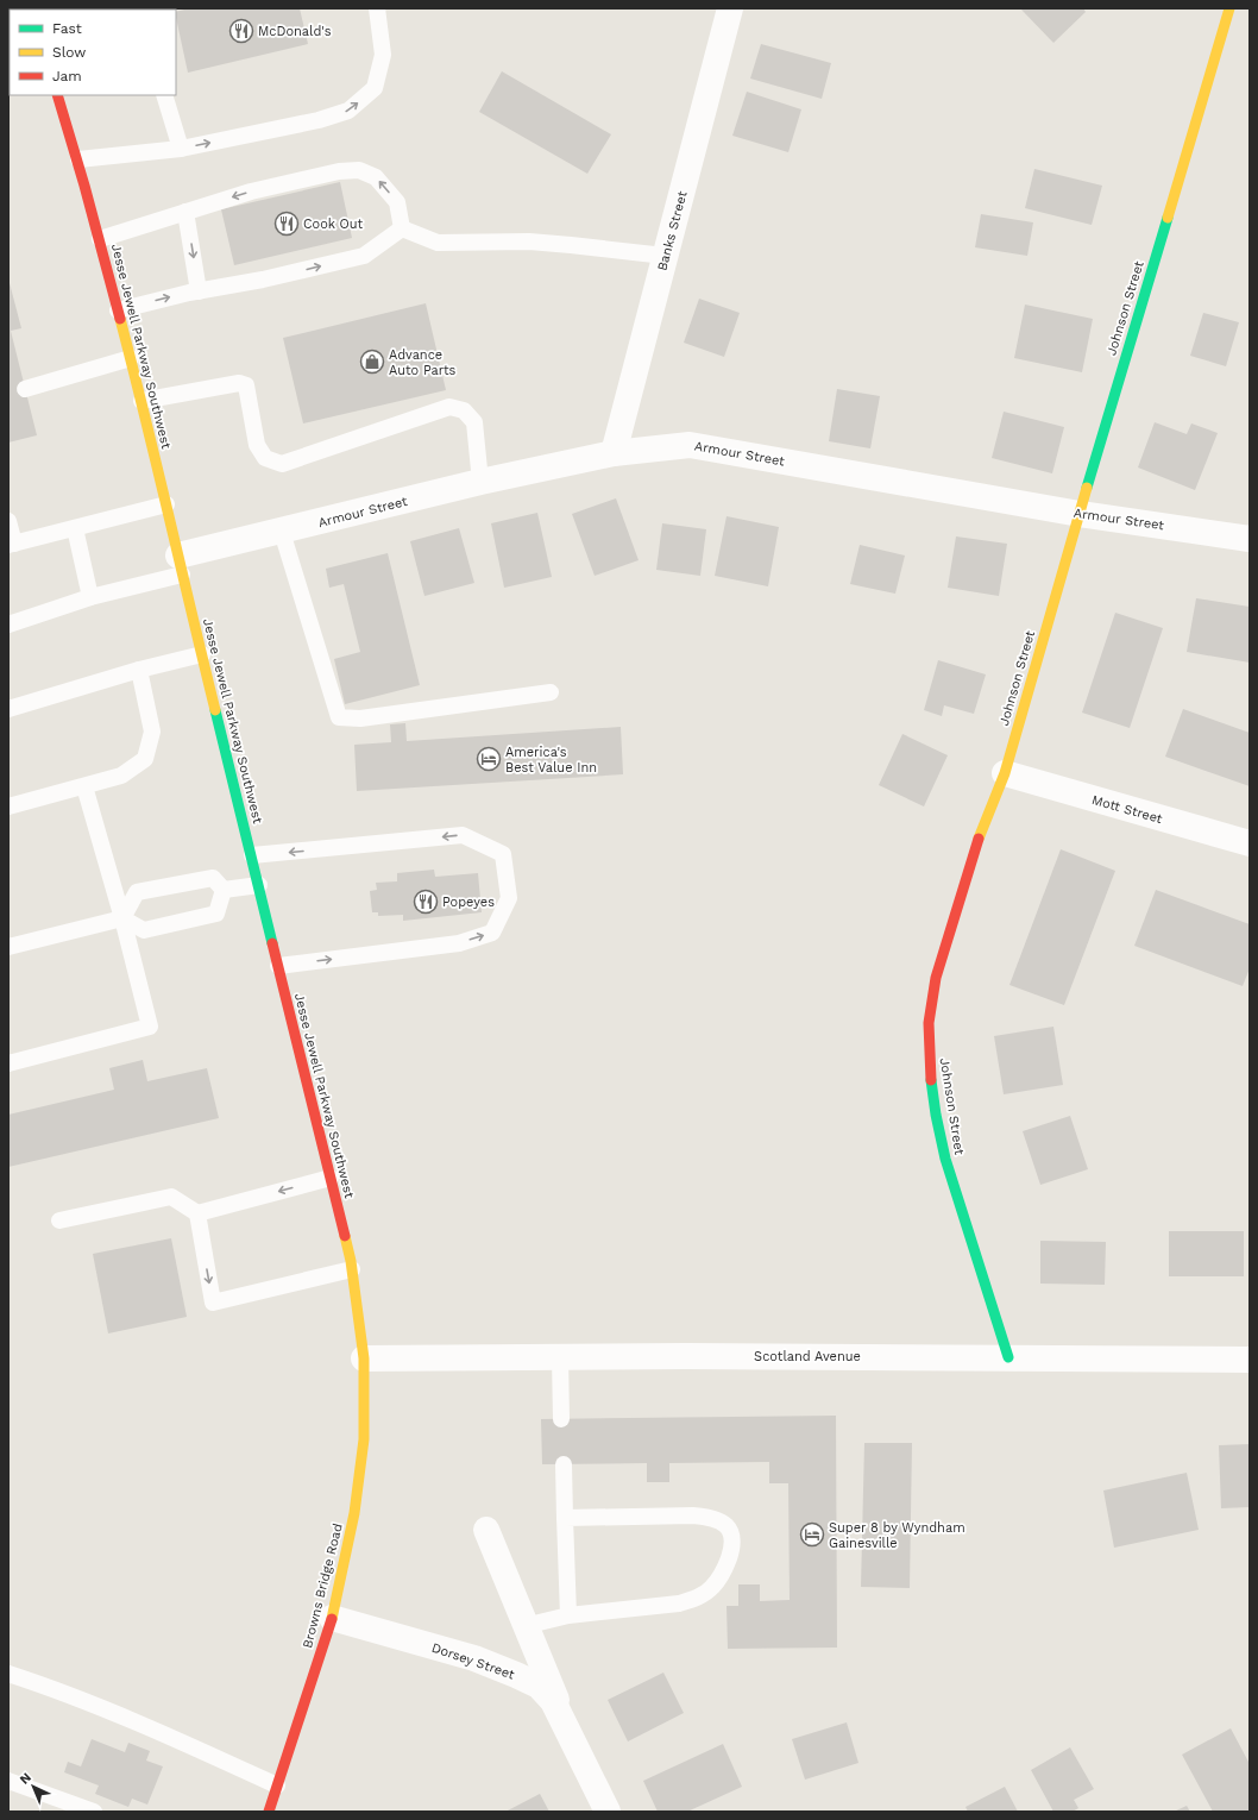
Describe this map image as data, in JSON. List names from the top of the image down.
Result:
{
  "streets": {
    "main road": ["Johnson Street", "Jesse Jewell Parkway Southwest", "Browns Bridge Road"],
    "street": [
      "Banks Street",
      "Armour Street",
      "Mott Street",
      "Scotland Avenue",
      "Dorsey Street"
    ]
  },
  "crossings": [
    ["Banks Street", "Armour Street"],
    ["Johnson Street", "Armour Street"],
    ["Johnson Street", "Mott Street"],
    ["Johnson Street", "Scotland Avenue"],
    ["Jesse Jewell Parkway Southwest", "Armour Street"],
    ["Jesse Jewell Parkway Southwest", "Scotland Avenue"],
    ["Jesse Jewell Parkway Southwest", "Browns Bridge Road"],
    ["Scotland Avenue", "Browns Bridge Road"],
    ["Browns Bridge Road", "Dorsey Street"]
  ],
  "places": {
    "restaurant": ["McDonald's", "Cook Out", "Popeyes"],
    "shop": ["Advance Auto Parts"],
    "hotel": ["America's Best Value Inn", "Super 8 by Wyndham Gainesville"]
  },
  "legend": ["Fast", "Slow", "Jam"],
  "north": "top left"
}
